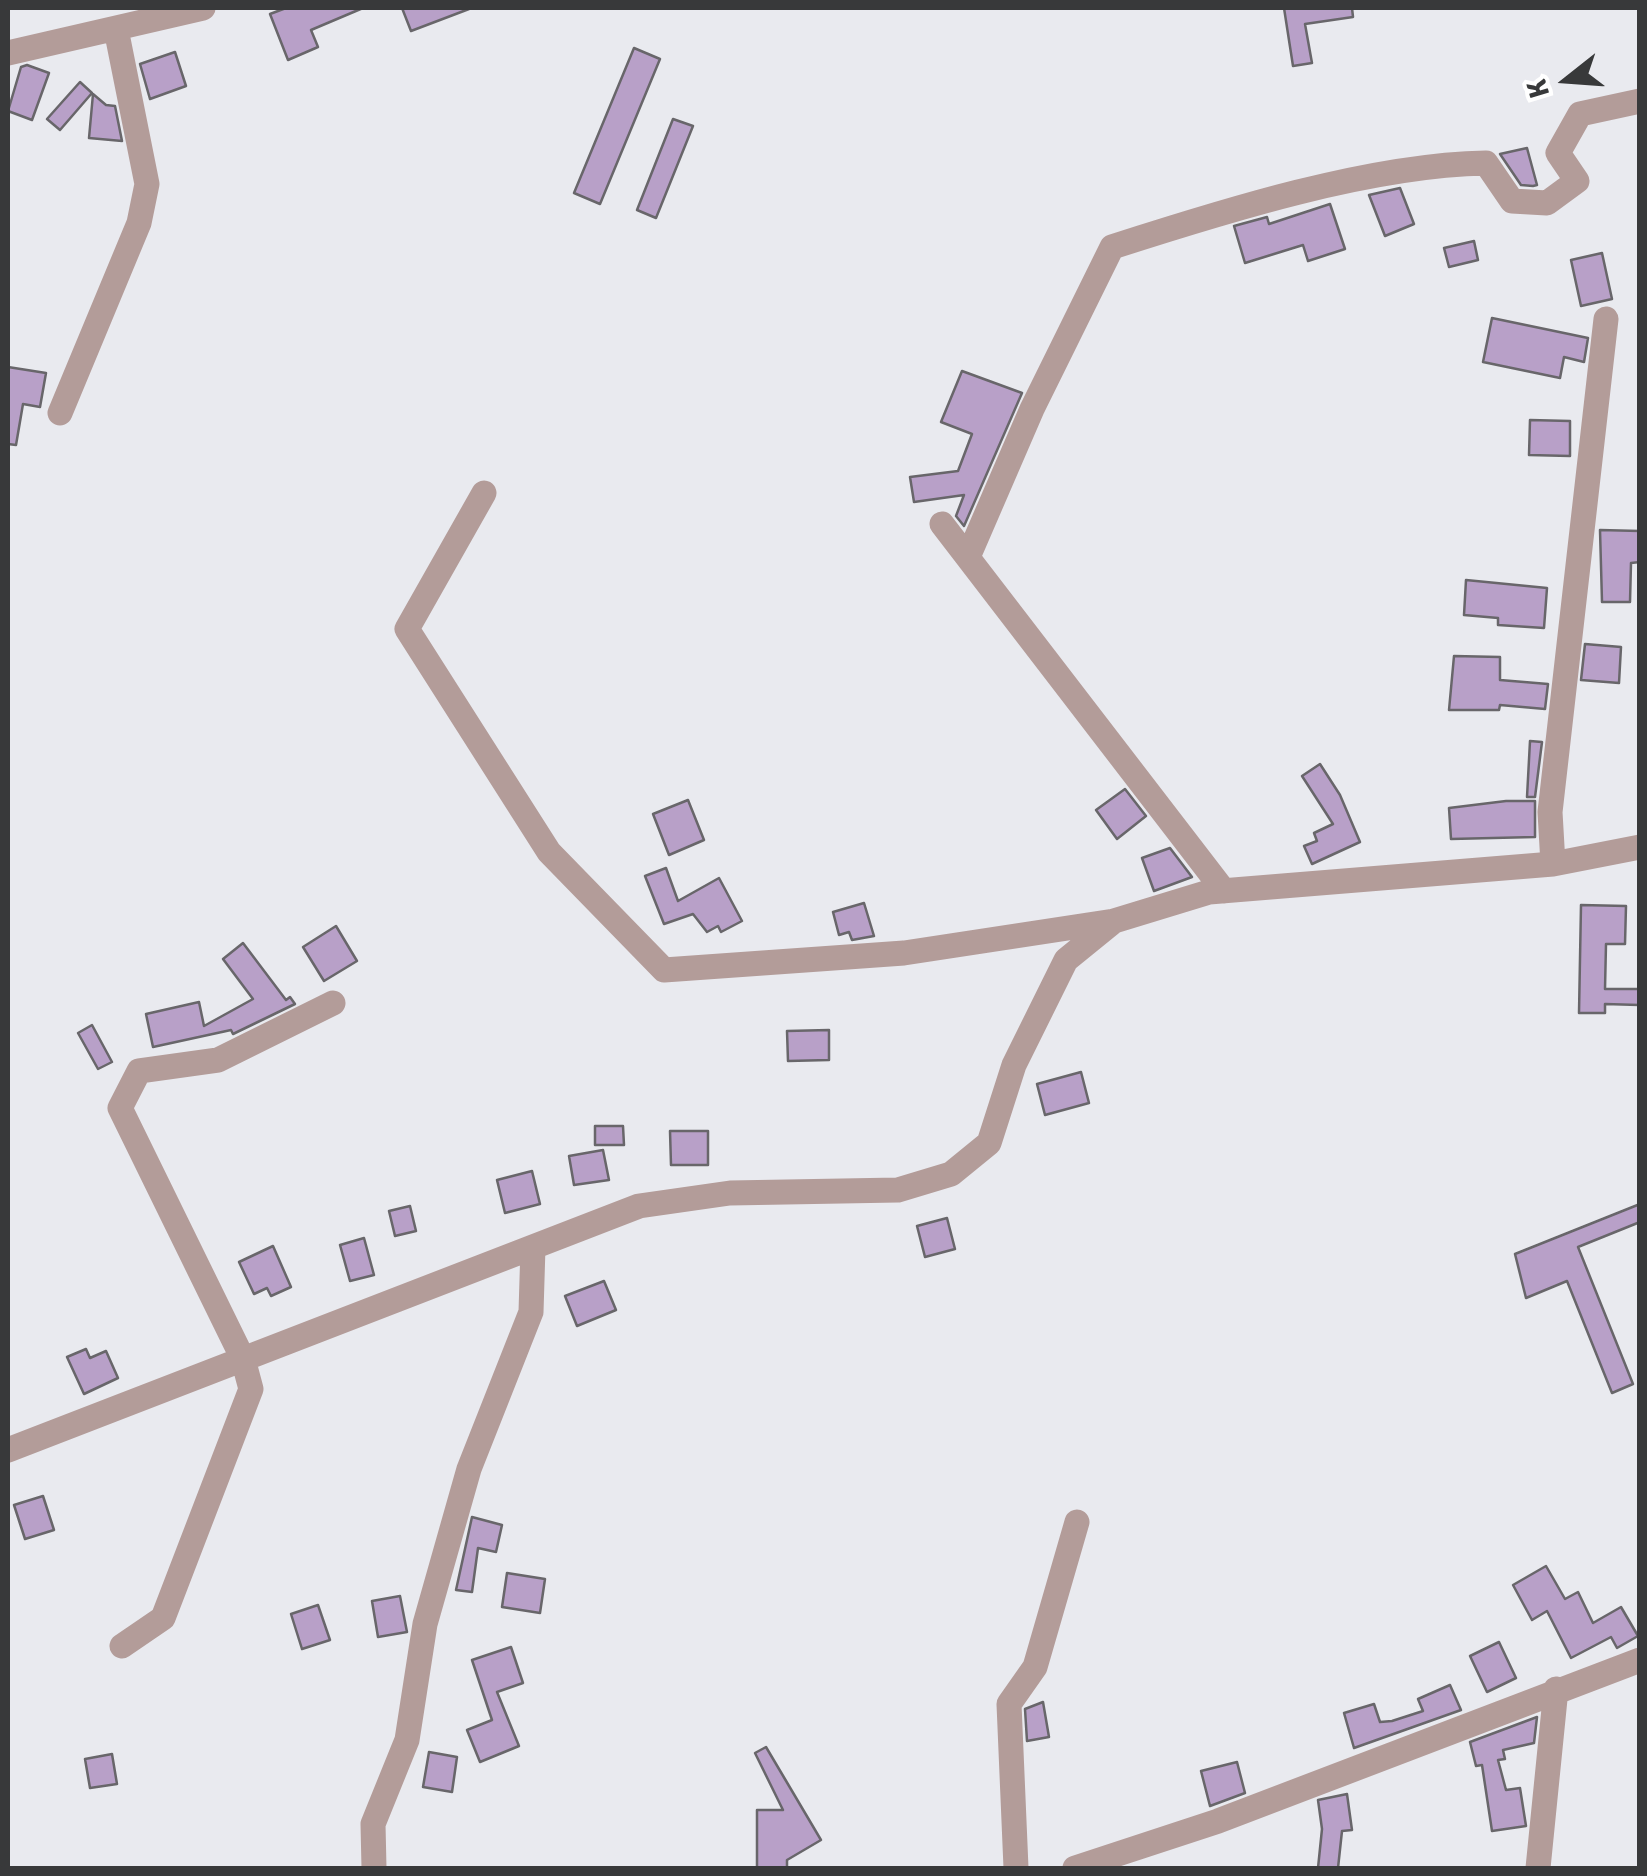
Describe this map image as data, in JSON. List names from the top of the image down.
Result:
{
  "north": "left"
}
